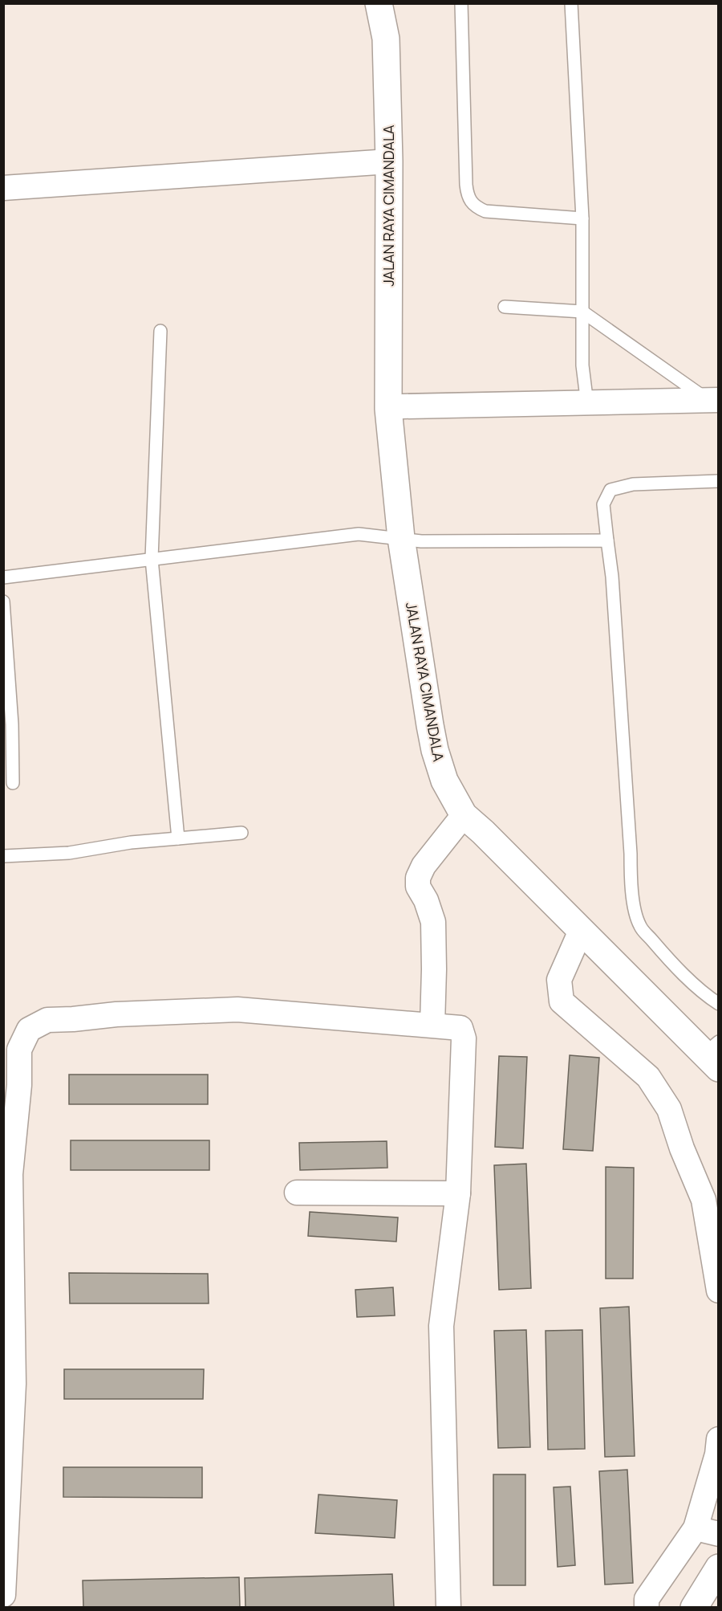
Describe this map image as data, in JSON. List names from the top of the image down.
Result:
{
  "streets": {
    "street": ["JALAN RAYA CIMANDALA"]
  }
}
